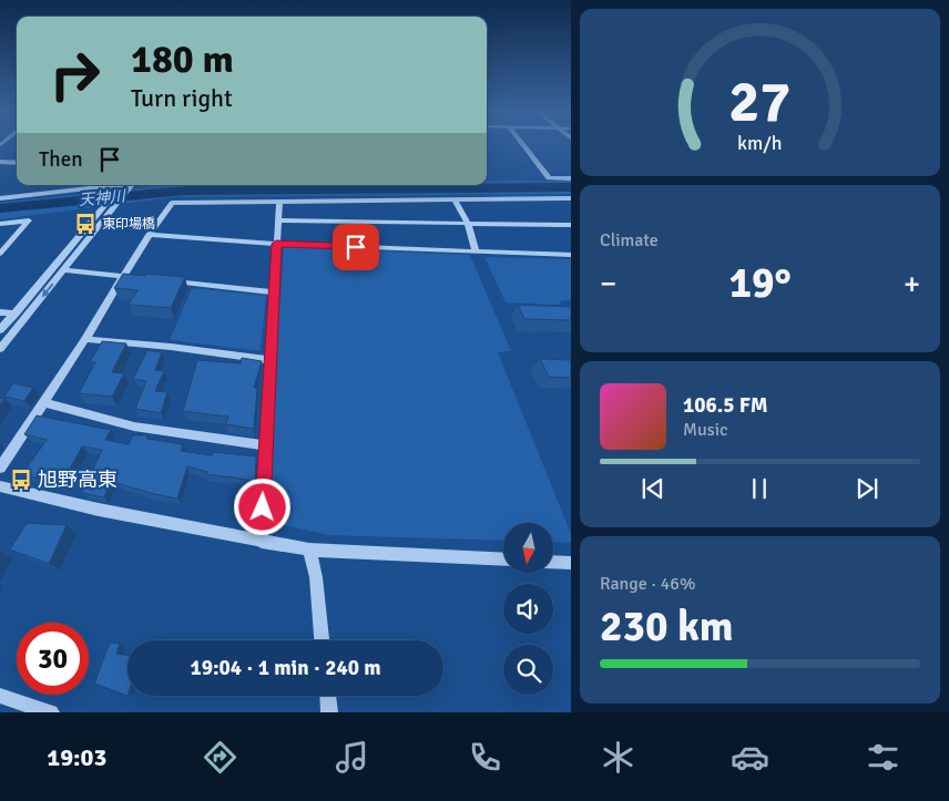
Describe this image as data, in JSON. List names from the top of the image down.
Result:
{
  "water": ["天神川"],
  "places": {
    "bus stop": ["東印場橋", "旭野高東"]
  },
  "north": "bottom",
  "page": {
    "turn": ["180 m", "Turn right"],
    "then": "Then",
    "tile": [
      "Climate",
      ["Range · 46%", "230 km"]
    ],
    "heat": ["−", "19°", "+"],
    "song": ["106.5 FM", "Music"],
    "limit": "30",
    "trip": "19:04 · 1 min · 240 m",
    "tabs": "19:03",
    "gauge": ["27", "km/h"]
  }
}
